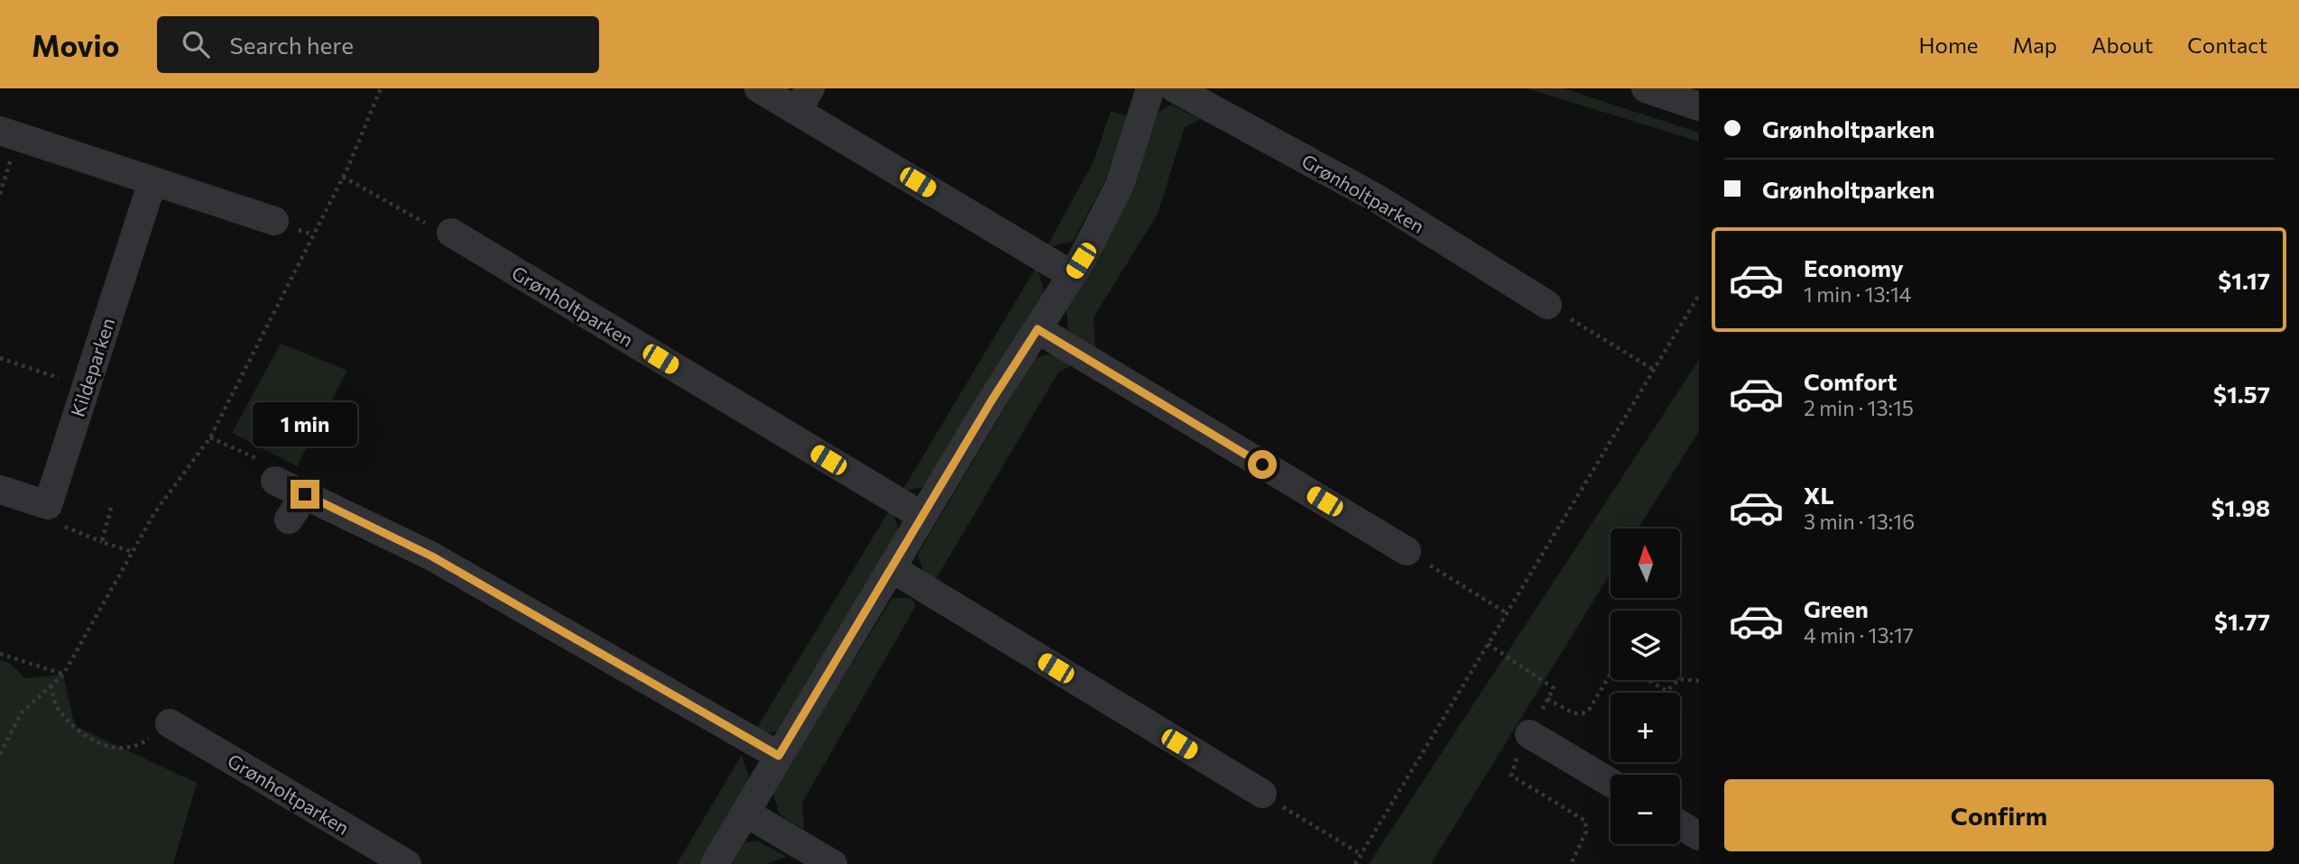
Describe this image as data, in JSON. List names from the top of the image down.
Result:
{
  "streets": {
    "street": ["Grønholtparken", "Kildeparken"]
  },
  "north": "top",
  "page": {
    "header": "Movio",
    "search": "Search here",
    "nav": [
      "Home",
      "Map",
      "About",
      "Contact"
    ],
    "banner": ["Grønholtparken", "Grønholtparken"],
    "list": [
      {
        "name": "Economy",
        "note": "1 min · 13:14",
        "value": "$1.17"
      },
      {
        "name": "Comfort",
        "note": "2 min · 13:15",
        "value": "$1.57"
      },
      {
        "name": "XL",
        "note": "3 min · 13:16",
        "value": "$1.98"
      },
      {
        "name": "Green",
        "note": "4 min · 13:17",
        "value": "$1.77"
      }
    ],
    "bubble": "1 min",
    "map_buttons": ["+", "−"],
    "buttons": "Confirm"
  }
}
